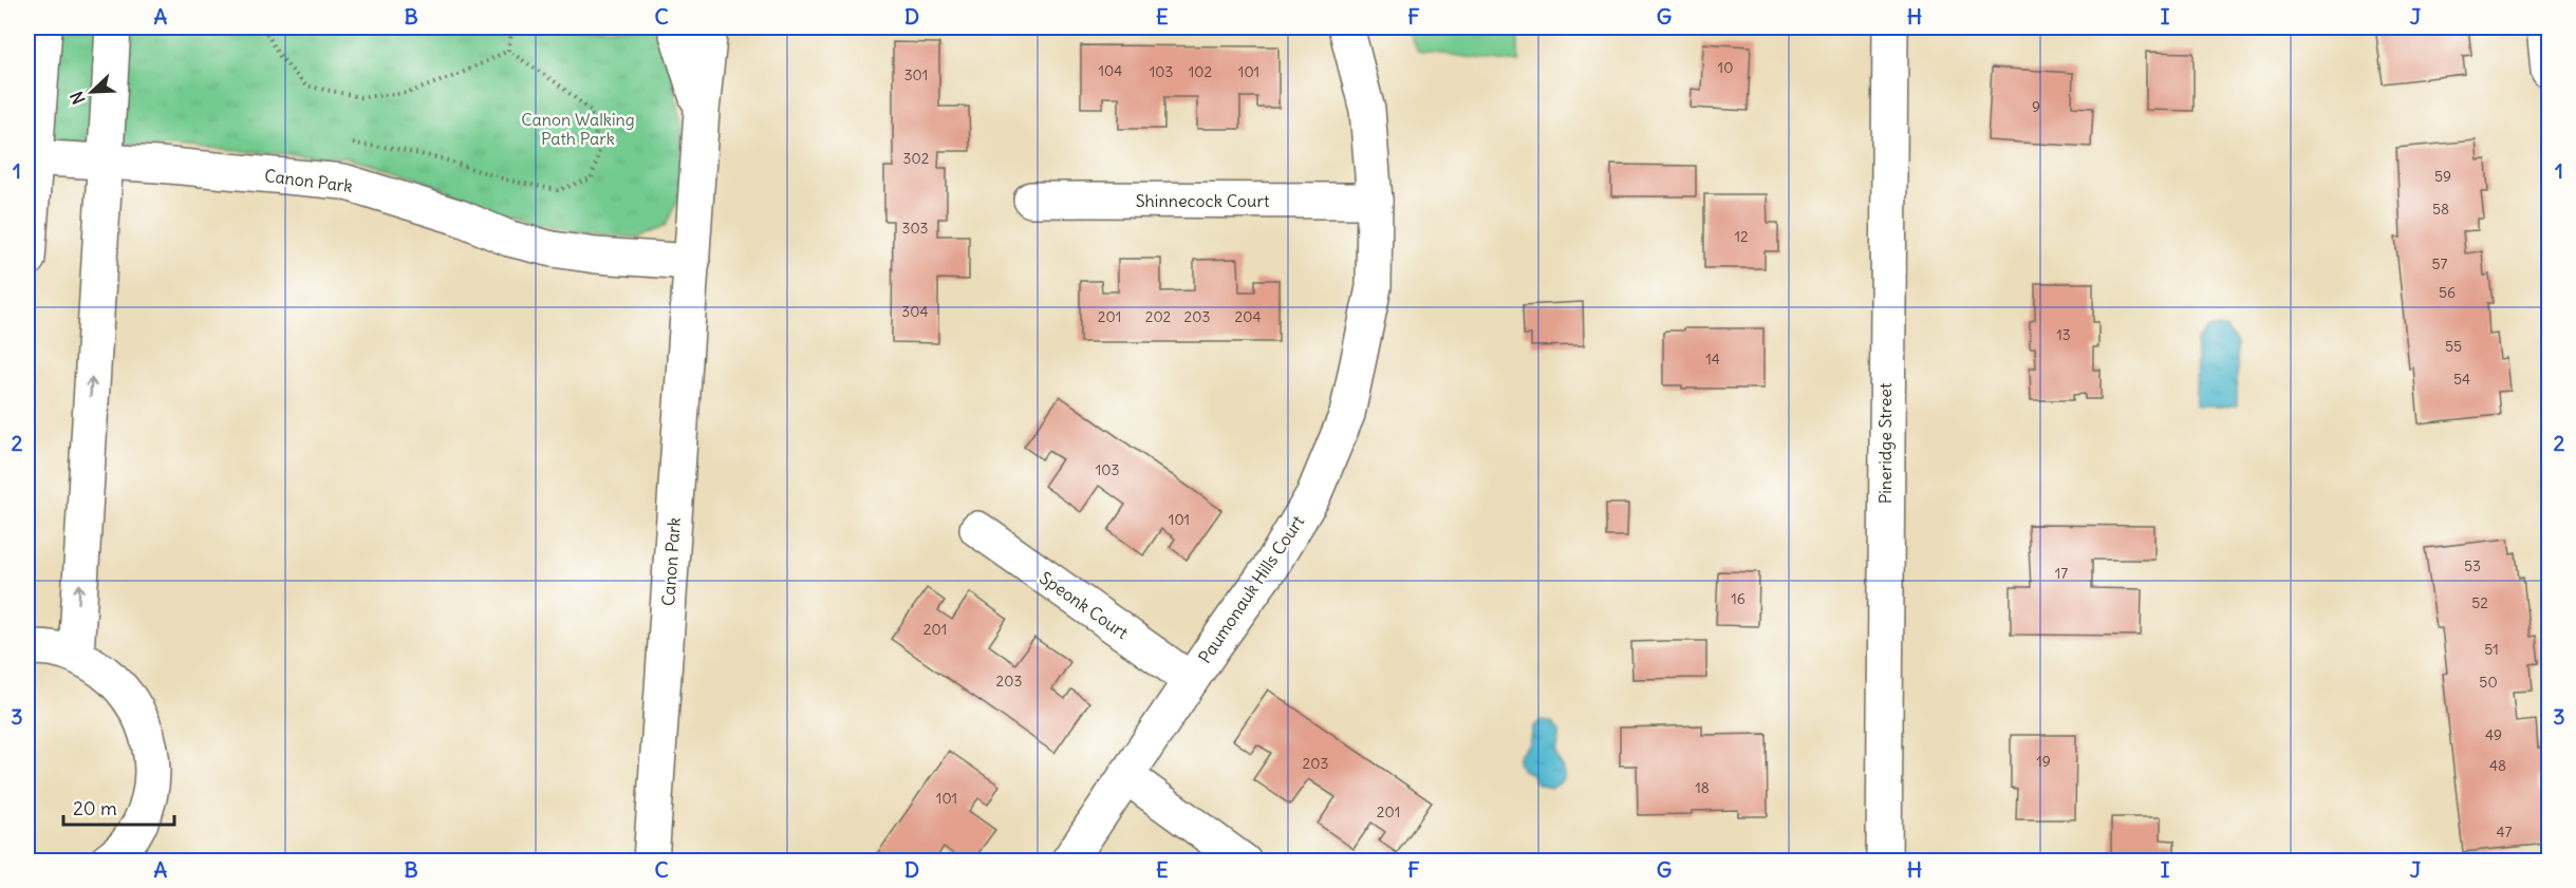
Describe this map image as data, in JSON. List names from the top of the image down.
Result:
{
  "streets": {
    "street": [
      "Canon Park",
      "Shinnecock Court",
      "Pineridge Street",
      "Paumonauk Hills Court",
      "Speonk Court"
    ]
  },
  "crossings": [
    ["Shinnecock Court", "Paumonauk Hills Court"],
    ["Paumonauk Hills Court", "Speonk Court"]
  ],
  "parks": ["Canon Walking Path Park"],
  "house_numbers": [
    "10",
    "104",
    "103",
    "102",
    "101",
    "301",
    "9",
    "302",
    "59",
    "58",
    "303",
    "12",
    "57",
    "56",
    "304",
    "201",
    "202",
    "203",
    "204",
    "13",
    "55",
    "14",
    "54",
    "103",
    "101",
    "53",
    "17",
    "16",
    "52",
    "201",
    "51",
    "203",
    "50",
    "49",
    "19",
    "203",
    "48",
    "18",
    "101",
    "201",
    "47"
  ],
  "scale_bar": "20 m",
  "north": "bottom left",
  "grid": {
    "columns": [
      "A",
      "B",
      "C",
      "D",
      "E",
      "F",
      "G",
      "H",
      "I",
      "J"
    ],
    "rows": ["1", "2", "3"]
  }
}
